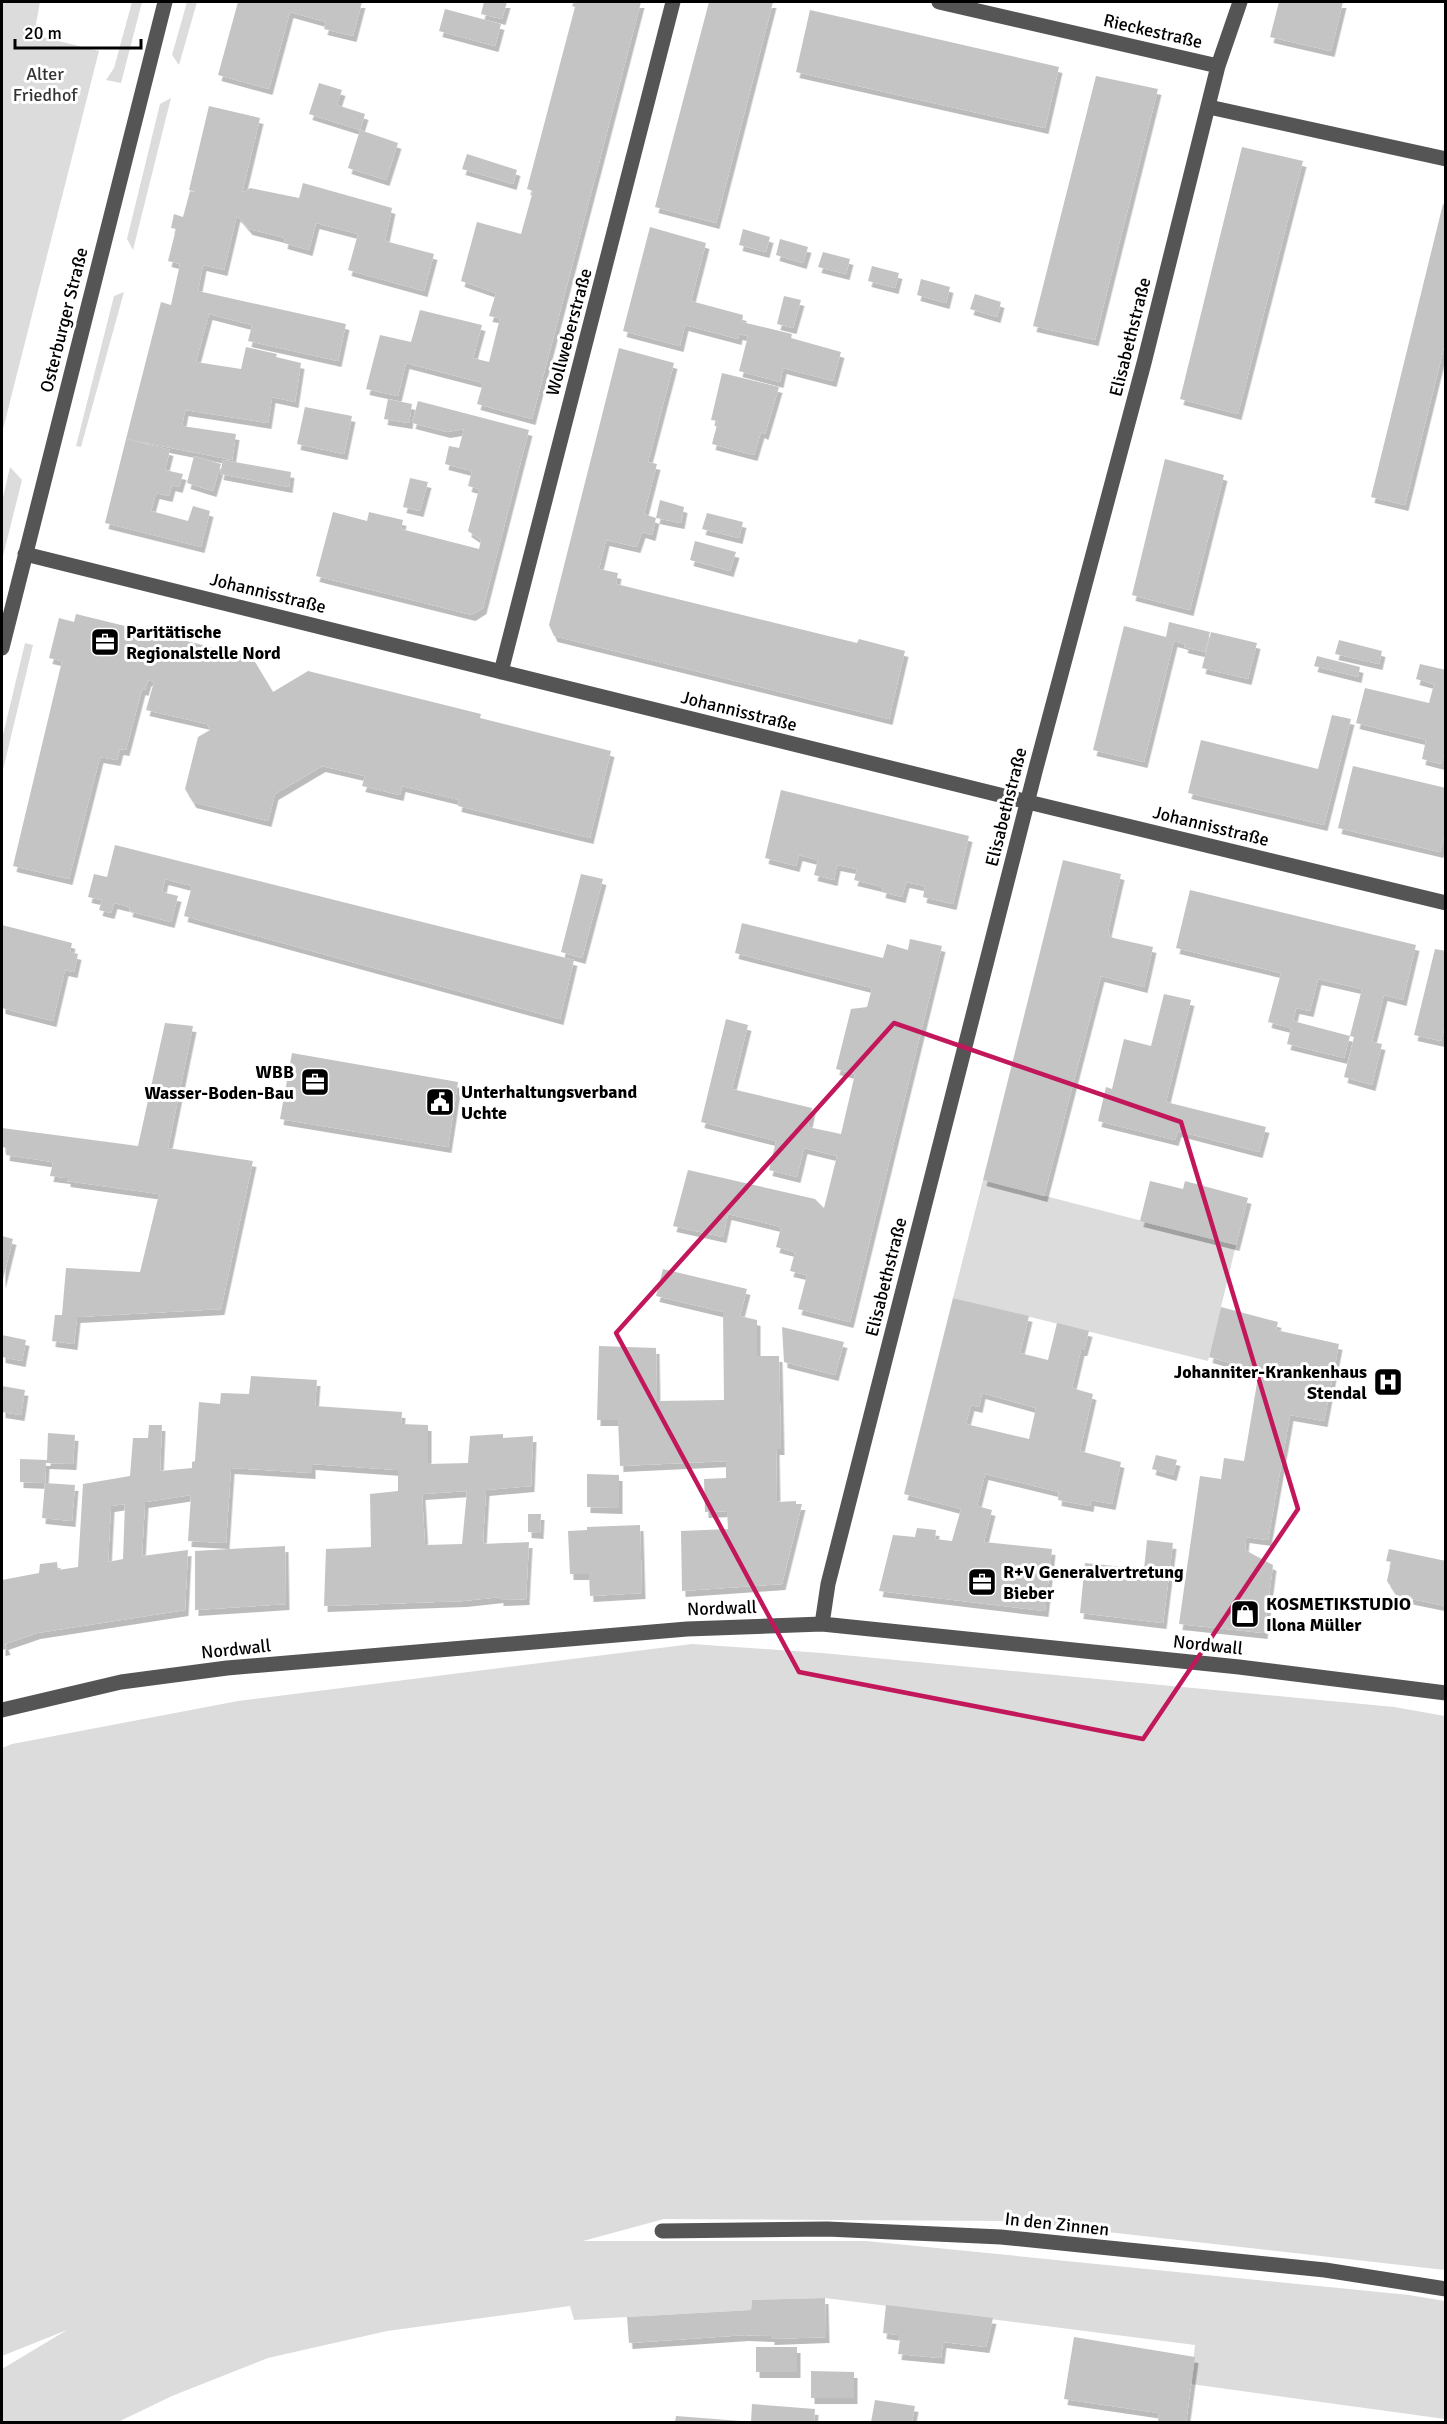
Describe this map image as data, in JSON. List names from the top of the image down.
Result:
{
  "streets": {
    "street": [
      "Rieckestraße",
      "Osterburger Straße",
      "Wollweberstraße",
      "Elisabethstraße",
      "Johannisstraße",
      "Nordwall",
      "In den Zinnen"
    ]
  },
  "crossings": [
    ["Rieckestraße", "Elisabethstraße"],
    ["Osterburger Straße", "Johannisstraße"],
    ["Wollweberstraße", "Johannisstraße"],
    ["Elisabethstraße", "Johannisstraße"],
    ["Elisabethstraße", "Nordwall"]
  ],
  "parks": ["Alter Friedhof"],
  "places": {
    "office": ["Paritätische Regionalstelle Nord", "WBB Wasser-Boden-Bau", "R+V Generalvertretung Bieber"],
    "public building": ["Unterhaltungsverband Uchte"],
    "hospital": ["Johanniter-Krankenhaus Stendal"],
    "shop": ["KOSMETIKSTUDIO Ilona Müller"]
  },
  "scale_bar": "20 m"
}
